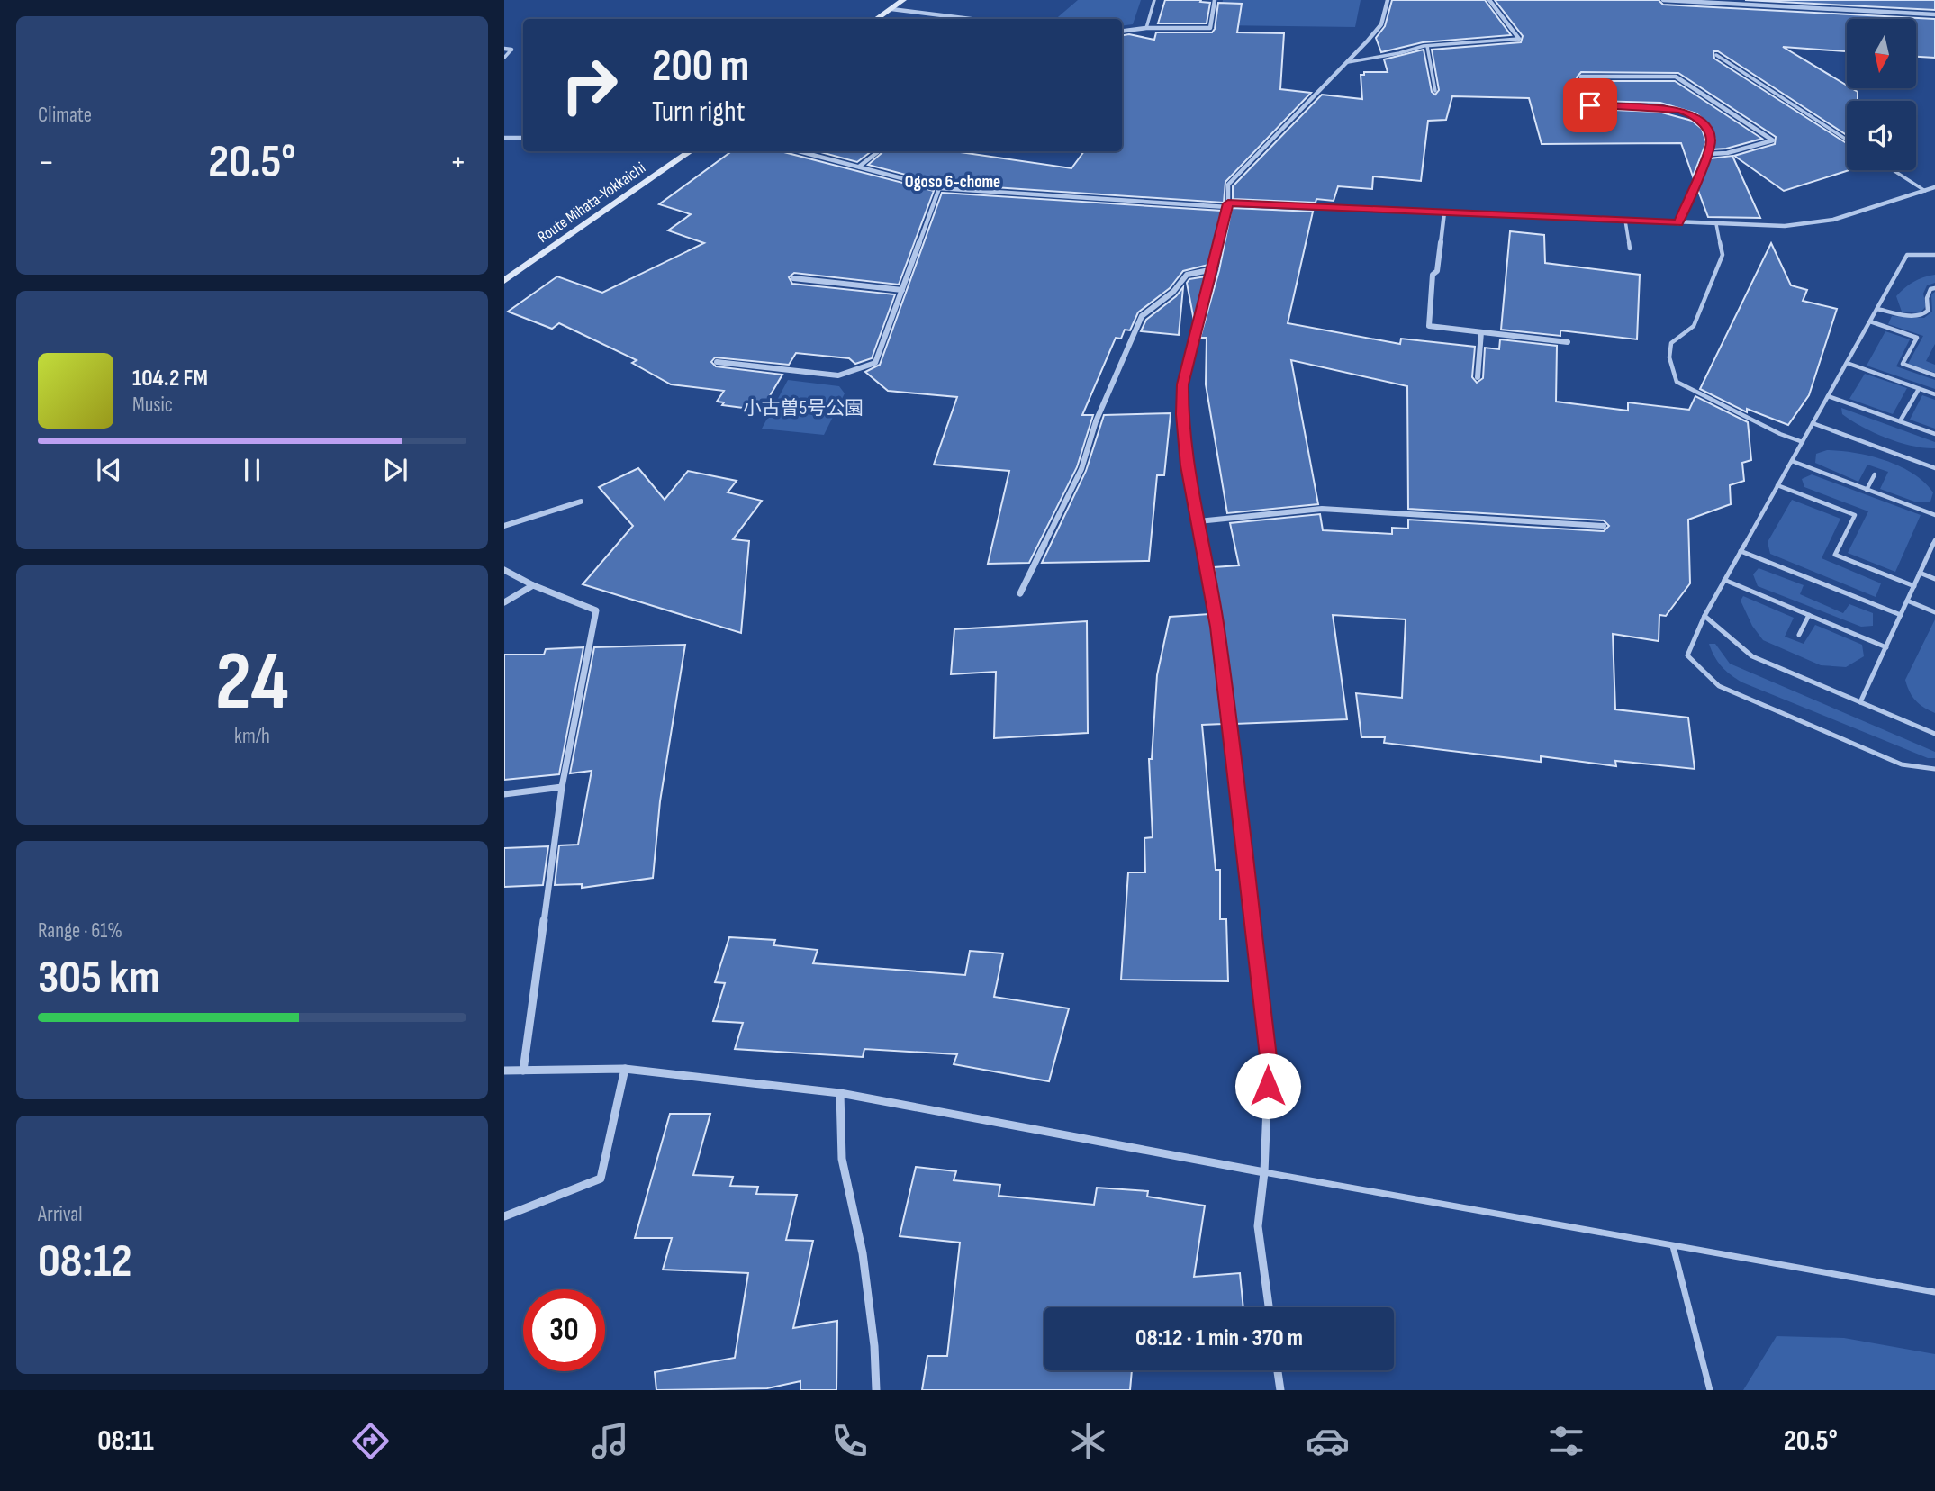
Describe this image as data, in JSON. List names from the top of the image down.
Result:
{
  "streets": {
    "main road": ["Route Mihata-Yokkaichi"]
  },
  "districts": ["Ogoso 6-chome"],
  "parks": ["小古曽5号公園"],
  "north": "bottom",
  "page": {
    "tile": [
      "Climate",
      ["24", "km/h"],
      ["Range · 61%", "305 km"],
      ["Arrival", "08:12"]
    ],
    "turn": ["200 m", "Turn right"],
    "heat": ["−", "20.5°", "+"],
    "song": ["104.2 FM", "Music"],
    "limit": "30",
    "trip": "08:12 · 1 min · 370 m",
    "tabs": ["08:11", "20.5°"]
  }
}
